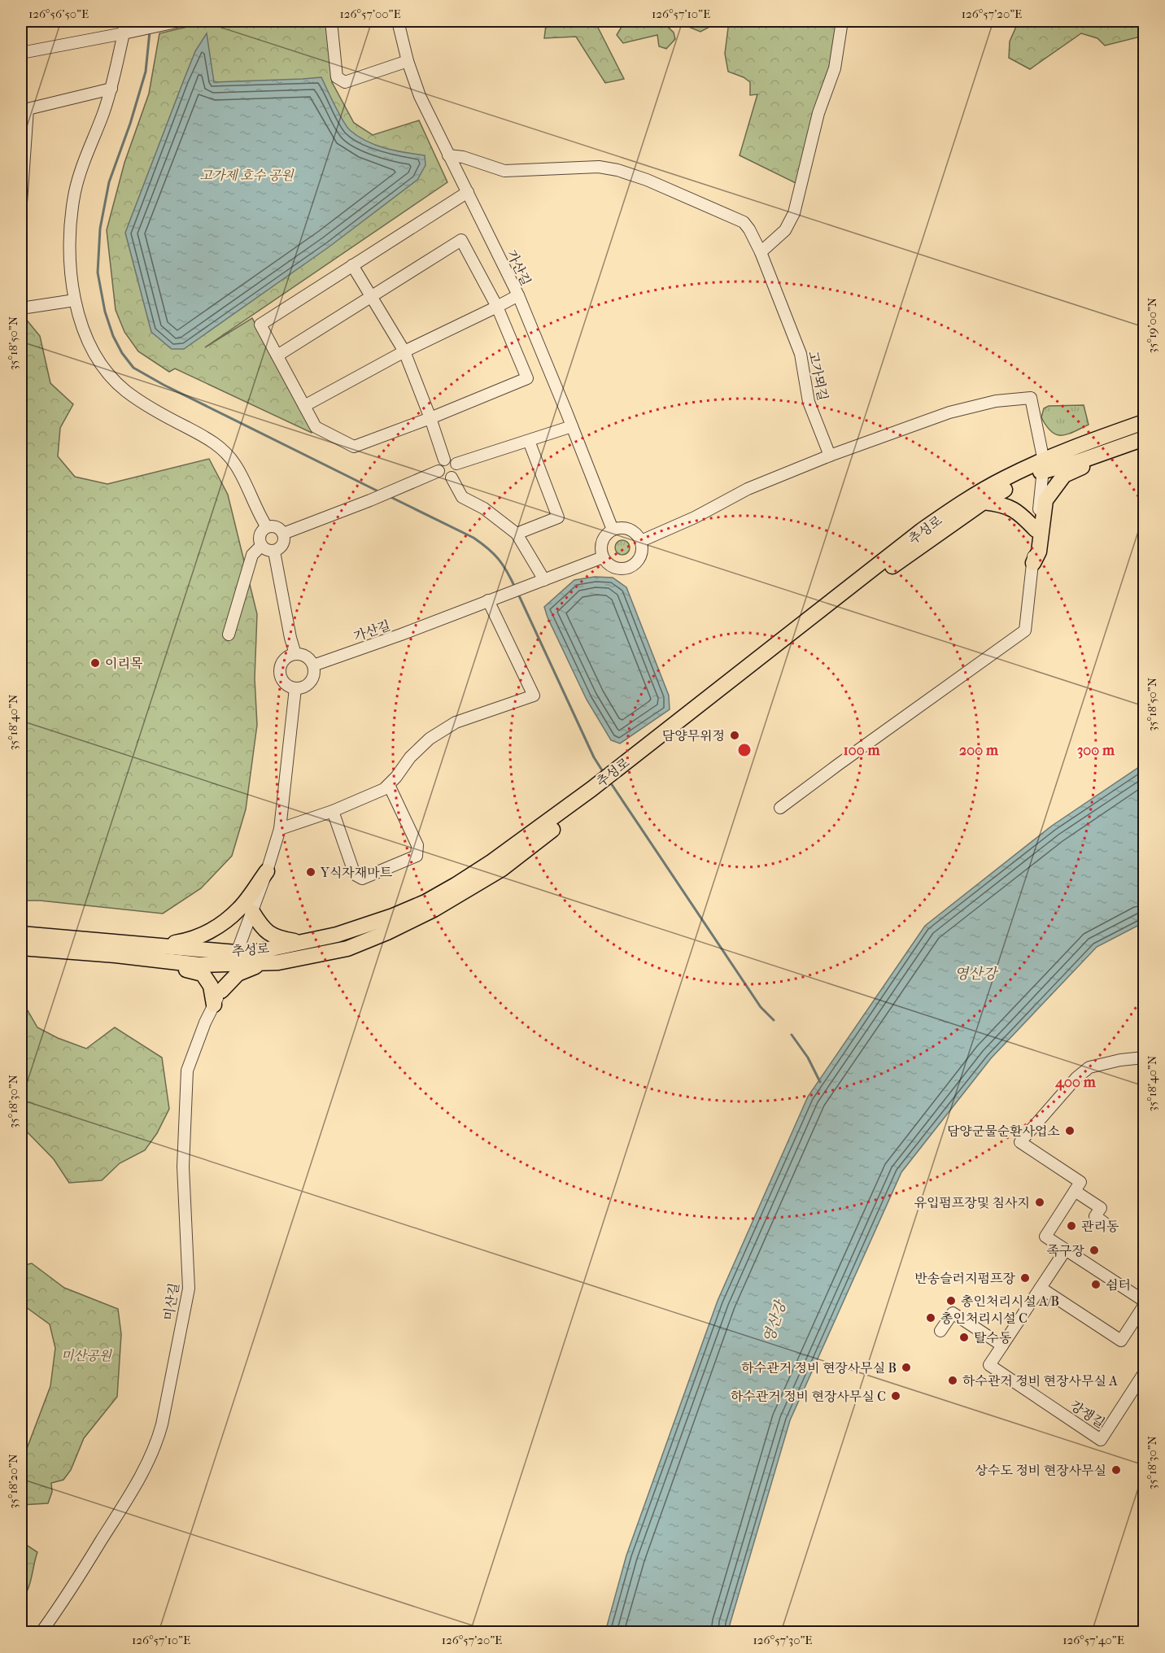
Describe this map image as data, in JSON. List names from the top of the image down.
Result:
{
  "streets": {
    "main road": ["추성로"],
    "street": [
      "가산길",
      "고가뫼길",
      "미산길",
      "강쟁길"
    ]
  },
  "crossings": [
    ["가산길", "고가뫼길"],
    ["추성로", "미산길"]
  ],
  "water": ["영산강"],
  "parks": ["고가제 호수 공원", "미산공원"],
  "places": [
    "이리목",
    "담양무위정",
    "Y식자재마트",
    "담양군물순환사업소",
    "유입펌프장및 침사지",
    "관리동",
    "족구장",
    "반송슬러지펌프장",
    "쉼터",
    "총인처리시설 A/B",
    "총인처리시설 C",
    "탈수동",
    "하수관거 정비 현장사무실 B",
    "하수관거 정비 현장사무실 A",
    "하수관거 정비 현장사무실 C",
    "상수도 정비 현장사무실"
  ],
  "coordinates": [
    "126°56'50\"E",
    "126°57'00\"E",
    "126°57'10\"E",
    "126°57'20\"E",
    "35°19'00\"N",
    "35°18'50\"N",
    "35°18'40\"N",
    "35°18'30\"N",
    "35°18'20\"N",
    "126°57'30\"E",
    "126°57'40\"E"
  ],
  "rings": [
    "100 m",
    "200 m",
    "300 m",
    "400 m"
  ]
}
